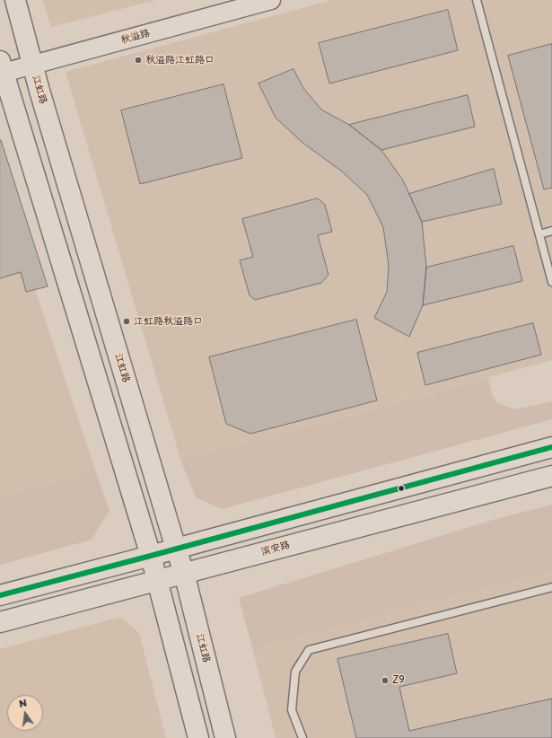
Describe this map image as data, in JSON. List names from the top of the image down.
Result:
{
  "streets": {
    "main road": ["江虹路", "滨安路"],
    "street": ["秋溢路"]
  },
  "crossings": [
    ["秋溢路", "江虹路"],
    ["江虹路", "滨安路"]
  ],
  "places": ["秋溢路江虹路口", "江虹路秋溢路口", "Z9"],
  "north": "top"
}
